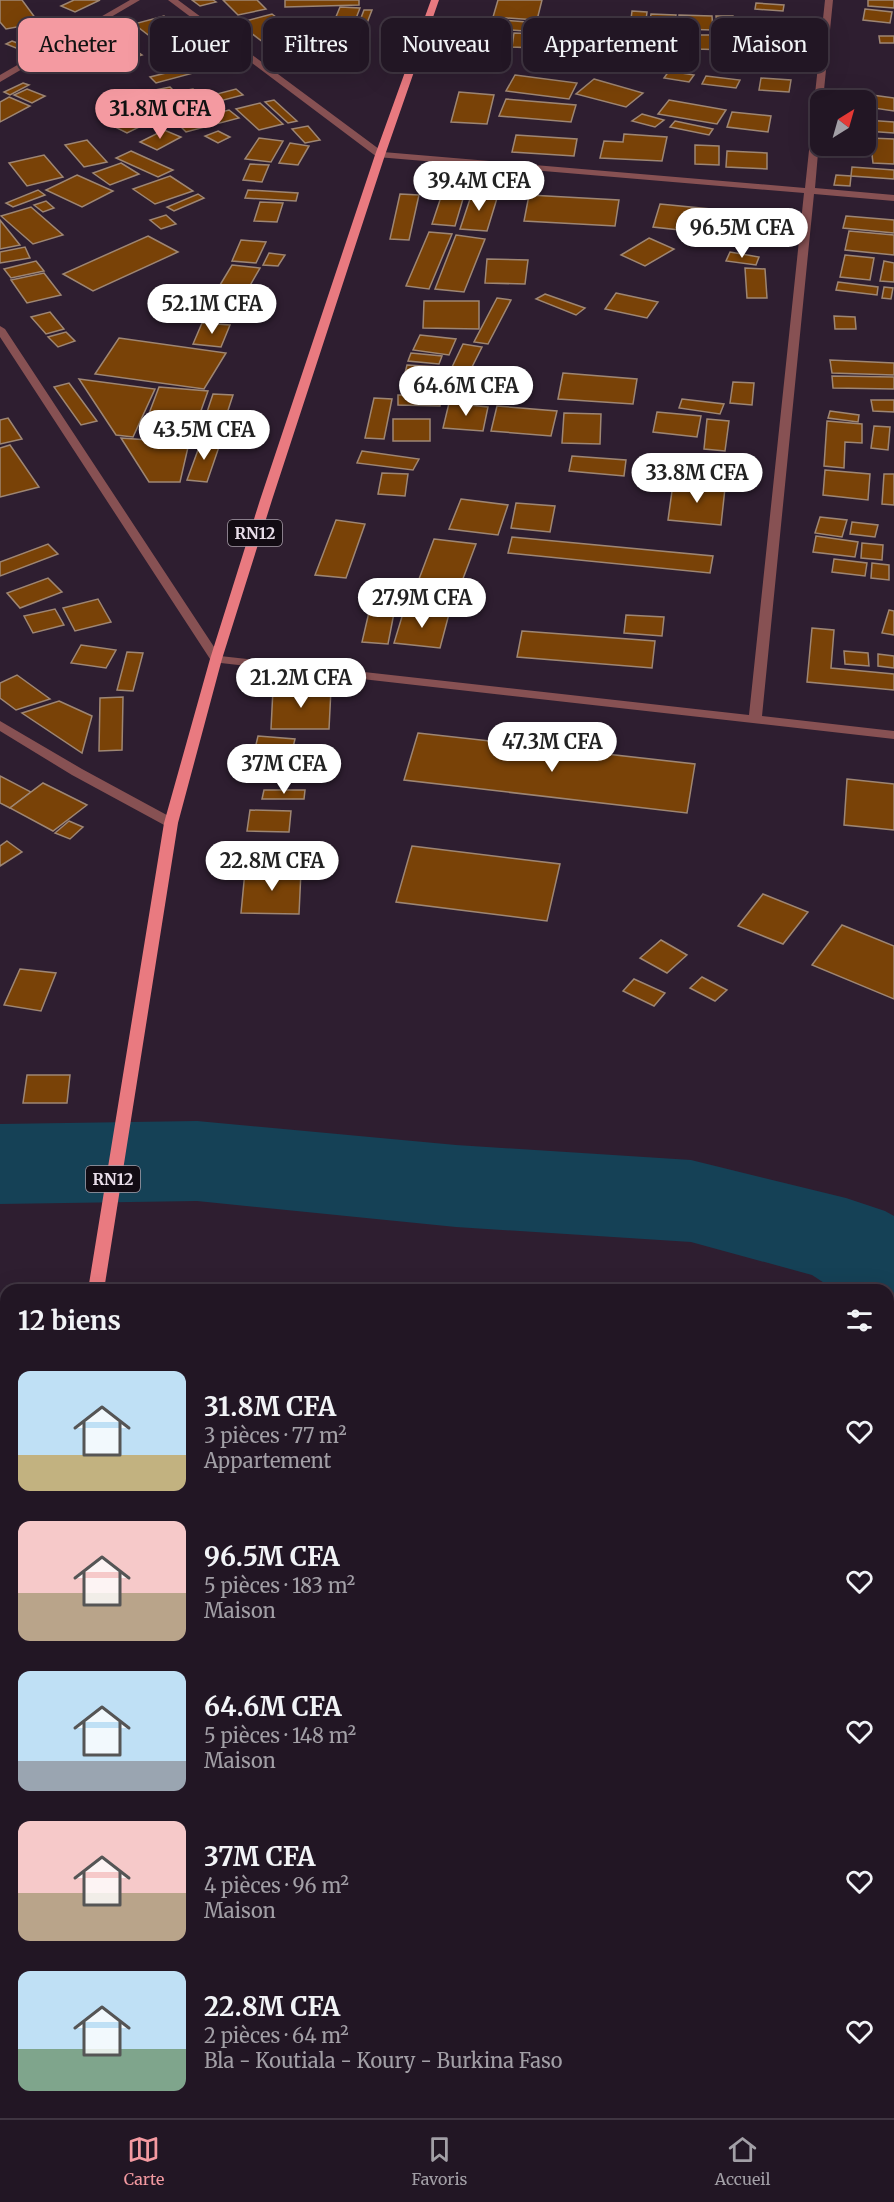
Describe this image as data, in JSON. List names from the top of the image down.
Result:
{
  "streets": {
    "main road": ["RN12"]
  },
  "north": "top right",
  "page": {
    "chip": [
      "Acheter",
      "Louer",
      "Filtres",
      "Nouveau",
      "Appartement",
      "Maison"
    ],
    "price": [
      "31.8M CFA",
      "39.4M CFA",
      "96.5M CFA",
      "52.1M CFA",
      "64.6M CFA",
      "43.5M CFA",
      "33.8M CFA",
      "27.9M CFA",
      "21.2M CFA",
      "47.3M CFA",
      "37M CFA",
      "22.8M CFA"
    ],
    "heading": "12 biens",
    "list": [
      {
        "name": "31.8M CFA",
        "note": "3 pièces · 77 m² · Appartement"
      },
      {
        "name": "96.5M CFA",
        "note": "5 pièces · 183 m² · Maison"
      },
      {
        "name": "64.6M CFA",
        "note": "5 pièces · 148 m² · Maison"
      },
      {
        "name": "37M CFA",
        "note": "4 pièces · 96 m² · Maison"
      },
      {
        "name": "22.8M CFA",
        "note": "2 pièces · 64 m² · Bla - Koutiala - Koury - Burkina Faso"
      }
    ],
    "tabs": ["Carte", "Favoris", "Accueil"]
  }
}
